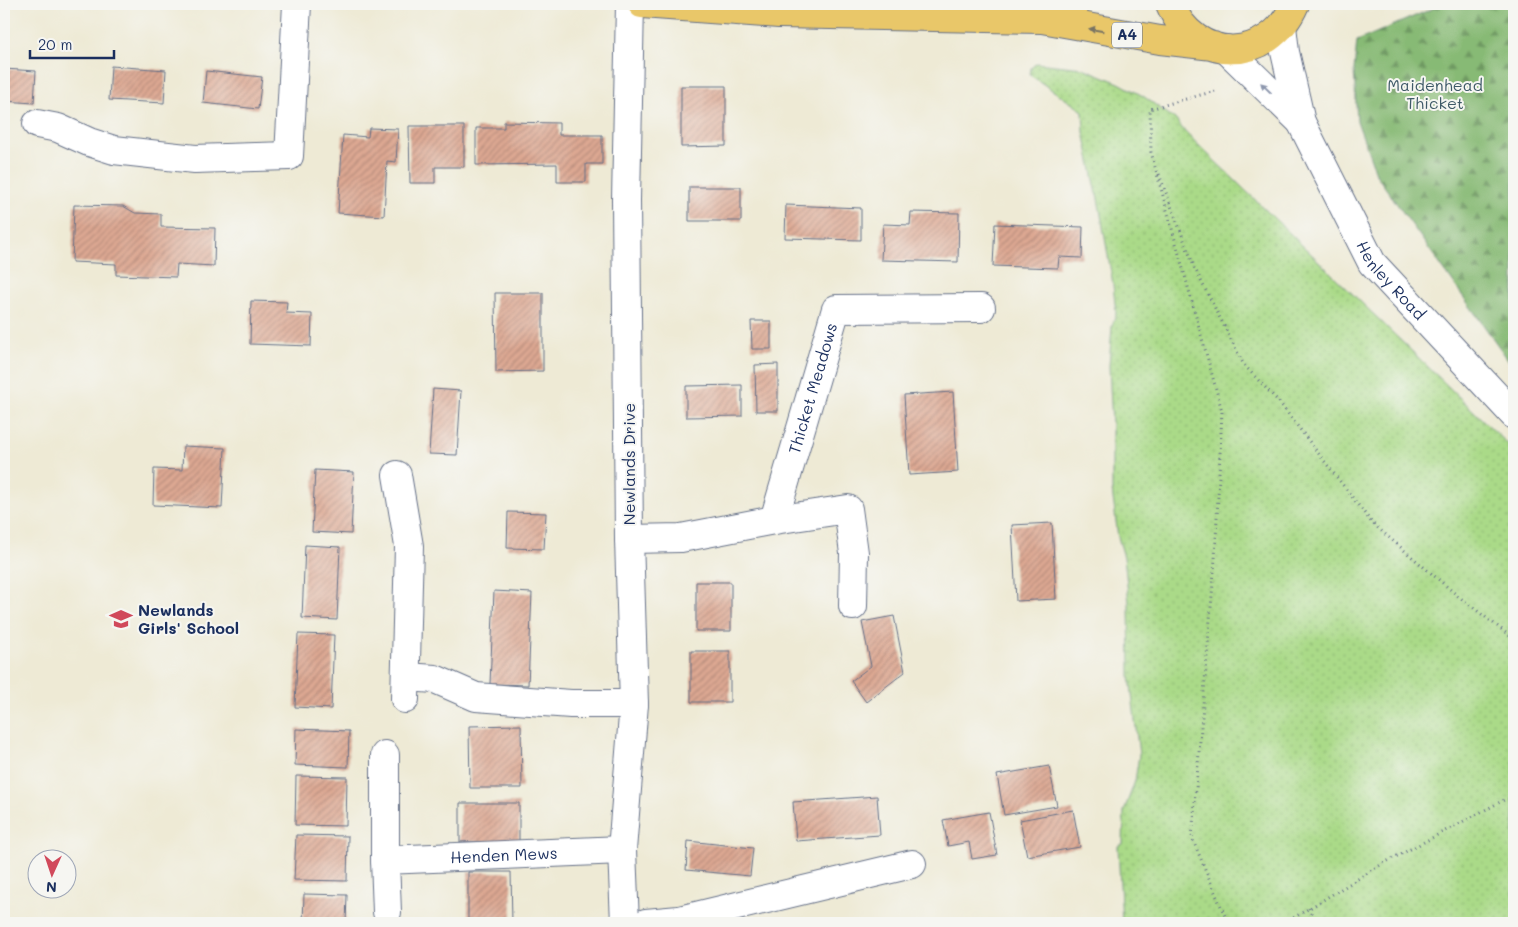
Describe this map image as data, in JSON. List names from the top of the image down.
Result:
{
  "streets": {
    "main road": ["A4"],
    "street": [
      "Henley Road",
      "Thicket Meadows",
      "Newlands Drive",
      "Henden Mews"
    ]
  },
  "crossings": [
    ["A4", "Henley Road"],
    ["Newlands Drive", "Henden Mews"]
  ],
  "parks": ["Maidenhead Thicket"],
  "places": {
    "school or university": ["Newlands Girls' School"]
  },
  "scale_bar": "20 m",
  "north": "bottom"
}
